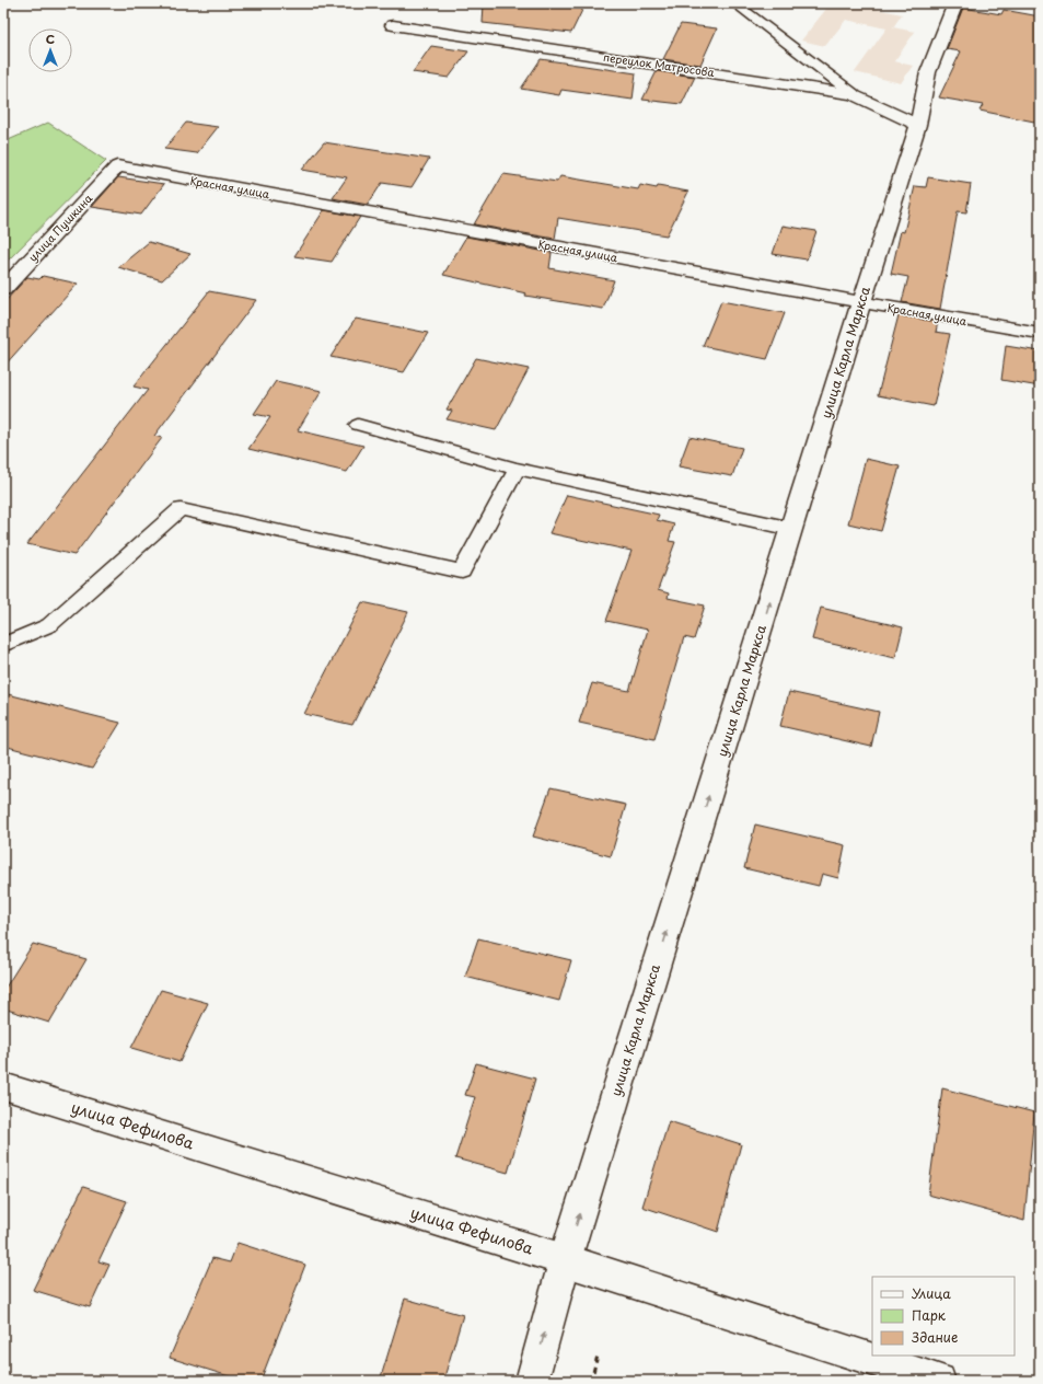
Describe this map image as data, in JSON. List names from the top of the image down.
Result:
{
  "streets": {
    "street": [
      "переулок Матросова",
      "Красная улица",
      "улица Пушкина",
      "улица Карла Маркса",
      "улица Фефилова"
    ]
  },
  "crossings": [
    ["переулок Матросова", "улица Карла Маркса"],
    ["Красная улица", "улица Пушкина"],
    ["Красная улица", "улица Карла Маркса"],
    ["улица Карла Маркса", "улица Фефилова"]
  ],
  "one_way": ["улица Карла Маркса"],
  "legend": ["Улица", "Парк", "Здание"],
  "north": "top"
}
